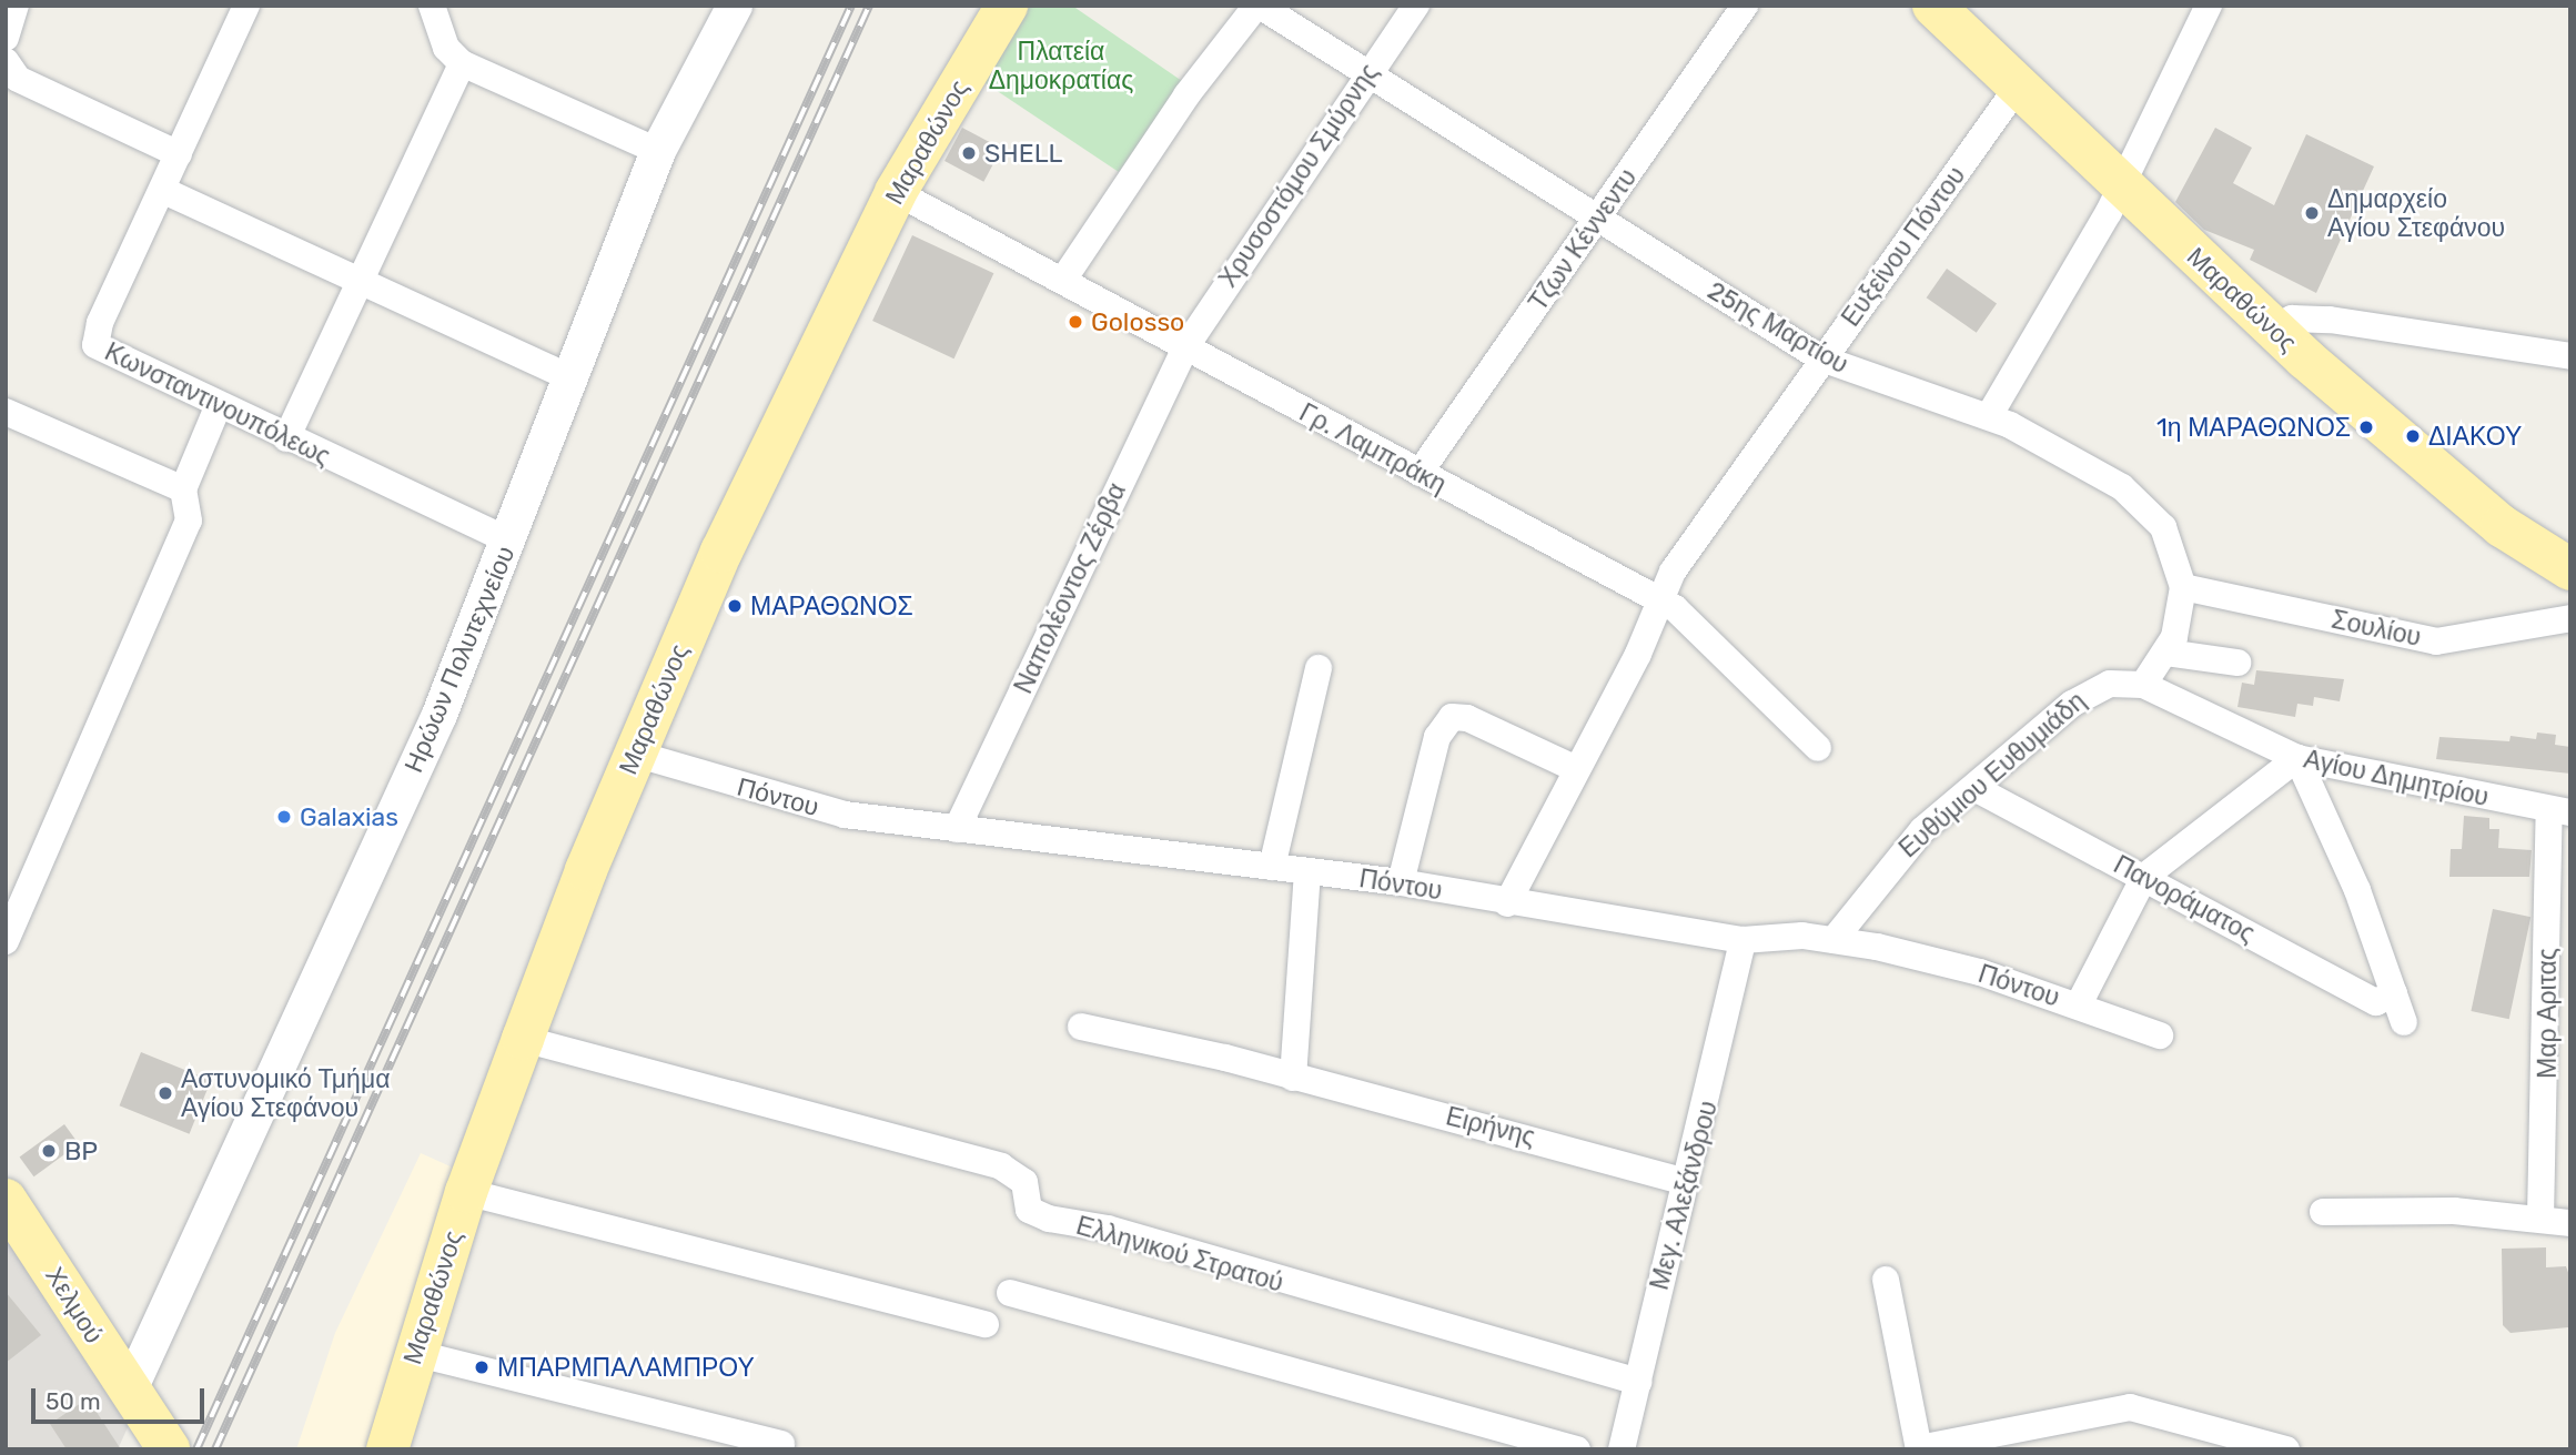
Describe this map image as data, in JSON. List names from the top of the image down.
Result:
{
  "streets": {
    "main road": ["Μαραθώνος", "Χελμού"],
    "street": [
      "Χρυσοστόμου Σμύρνης",
      "Τζων Κέννεντυ",
      "Ευξείνου Πόντου",
      "25ης Μαρτίου",
      "Κωνσταντινουπόλεως",
      "Γρ. Λαμπράκη",
      "Ναπολέοντος Ζέρβα",
      "Σουλίου",
      "Ηρώων Πολυτεχνείου",
      "Ευθύμιου Ευθυμιάδη",
      "Αγίου Δημητρίου",
      "Πόντου",
      "Πανοράματος",
      "Μαρ Αριτας",
      "Ειρήνης",
      "Μεγ. Αλεξάνδρου",
      "Ελληνικού Στρατού"
    ]
  },
  "crossings": [
    ["Μαραθώνος", "Ευξείνου Πόντου"],
    ["Μαραθώνος", "Γρ. Λαμπράκη"],
    ["Μαραθώνος", "Πόντου"],
    ["Μαραθώνος", "Ελληνικού Στρατού"],
    ["Χρυσοστόμου Σμύρνης", "25ης Μαρτίου"],
    ["Χρυσοστόμου Σμύρνης", "Γρ. Λαμπράκη"],
    ["Χρυσοστόμου Σμύρνης", "Ναπολέοντος Ζέρβα"],
    ["Τζων Κέννεντυ", "25ης Μαρτίου"],
    ["Τζων Κέννεντυ", "Γρ. Λαμπράκη"],
    ["Ευξείνου Πόντου", "25ης Μαρτίου"],
    ["Ευξείνου Πόντου", "Γρ. Λαμπράκη"],
    ["Ευξείνου Πόντου", "Πόντου"],
    ["25ης Μαρτίου", "Σουλίου"],
    ["Κωνσταντινουπόλεως", "Ηρώων Πολυτεχνείου"],
    ["Γρ. Λαμπράκη", "Ναπολέοντος Ζέρβα"],
    ["Ναπολέοντος Ζέρβα", "Πόντου"],
    ["Ηρώων Πολυτεχνείου", "Χελμού"],
    ["Ευθύμιου Ευθυμιάδη", "Αγίου Δημητρίου"],
    ["Ευθύμιου Ευθυμιάδη", "Πόντου"],
    ["Ευθύμιου Ευθυμιάδη", "Πανοράματος"],
    ["Αγίου Δημητρίου", "Μαρ Αριτας"],
    ["Πόντου", "Μεγ. Αλεξάνδρου"],
    ["Ειρήνης", "Μεγ. Αλεξάνδρου"],
    ["Μεγ. Αλεξάνδρου", "Ελληνικού Στρατού"]
  ],
  "parks": ["Πλατεία Δημοκρατίας"],
  "places": [
    "SHELL",
    "Δημαρχείο Αγίου Στεφάνου",
    "Golosso",
    "1η ΜΑΡΑΘΩΝΟΣ",
    "ΔΙΑΚΟΥ",
    "ΜΑΡΑΘΩΝΟΣ",
    "Galaxias",
    "Αστυνομικό Τμήμα Αγίου Στεφάνου",
    "BP",
    "ΜΠΑΡΜΠΑΛΑΜΠΡΟΥ"
  ],
  "scale_bar": "50 m"
}
